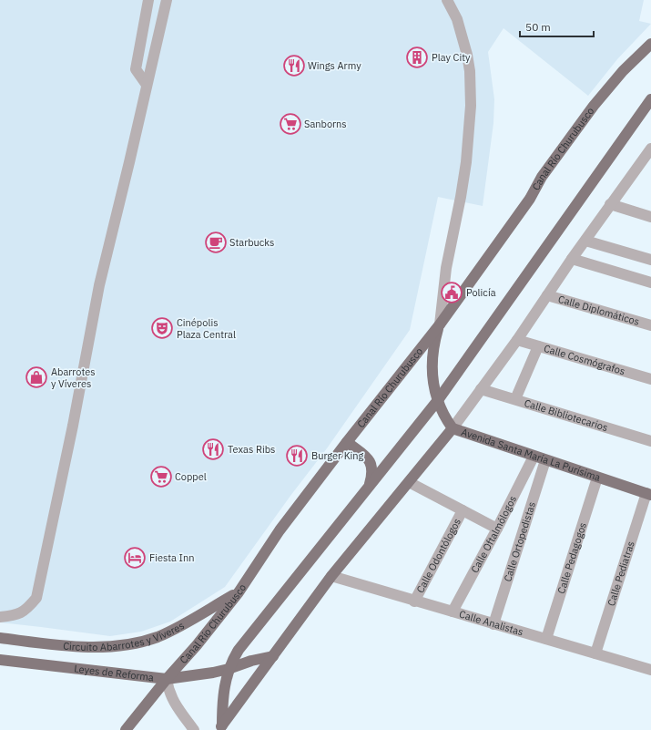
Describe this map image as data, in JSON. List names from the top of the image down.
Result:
{
  "streets": {
    "main road": [
      "Canal Río Churubusco",
      "Avenida Santa María La Purísima",
      "Circuito Abarrotes y Víveres",
      "Leyes de Reforma"
    ],
    "street": [
      "Calle Diplomáticos",
      "Calle Cosmógrafos",
      "Calle Bibliotecarios",
      "Calle Oftalmólogos",
      "Calle Ortopedistas",
      "Calle Odontólogos",
      "Calle Pedagogos",
      "Calle Pediatras",
      "Calle Analistas"
    ]
  },
  "crossings": [
    ["Canal Río Churubusco", "Avenida Santa María La Purísima"],
    ["Canal Río Churubusco", "Circuito Abarrotes y Víveres"],
    ["Canal Río Churubusco", "Leyes de Reforma"],
    ["Avenida Santa María La Purísima", "Calle Oftalmólogos"],
    ["Avenida Santa María La Purísima", "Calle Ortopedistas"],
    ["Avenida Santa María La Purísima", "Calle Pedagogos"],
    ["Avenida Santa María La Purísima", "Calle Pediatras"],
    ["Calle Oftalmólogos", "Calle Analistas"],
    ["Calle Ortopedistas", "Calle Analistas"],
    ["Calle Odontólogos", "Calle Analistas"],
    ["Calle Pedagogos", "Calle Analistas"],
    ["Calle Pediatras", "Calle Analistas"]
  ],
  "places": {
    "building": ["Play City"],
    "restaurant": ["Wings Army", "Texas Ribs", "Burger King"],
    "supermarket": ["Sanborns", "Coppel"],
    "cafe": ["Starbucks"],
    "public building": ["Policía"],
    "theatre": ["Cinépolis Plaza Central"],
    "shop": ["Abarrotes y Víveres"],
    "hotel": ["Fiesta Inn"]
  },
  "scale_bar": "50 m"
}
